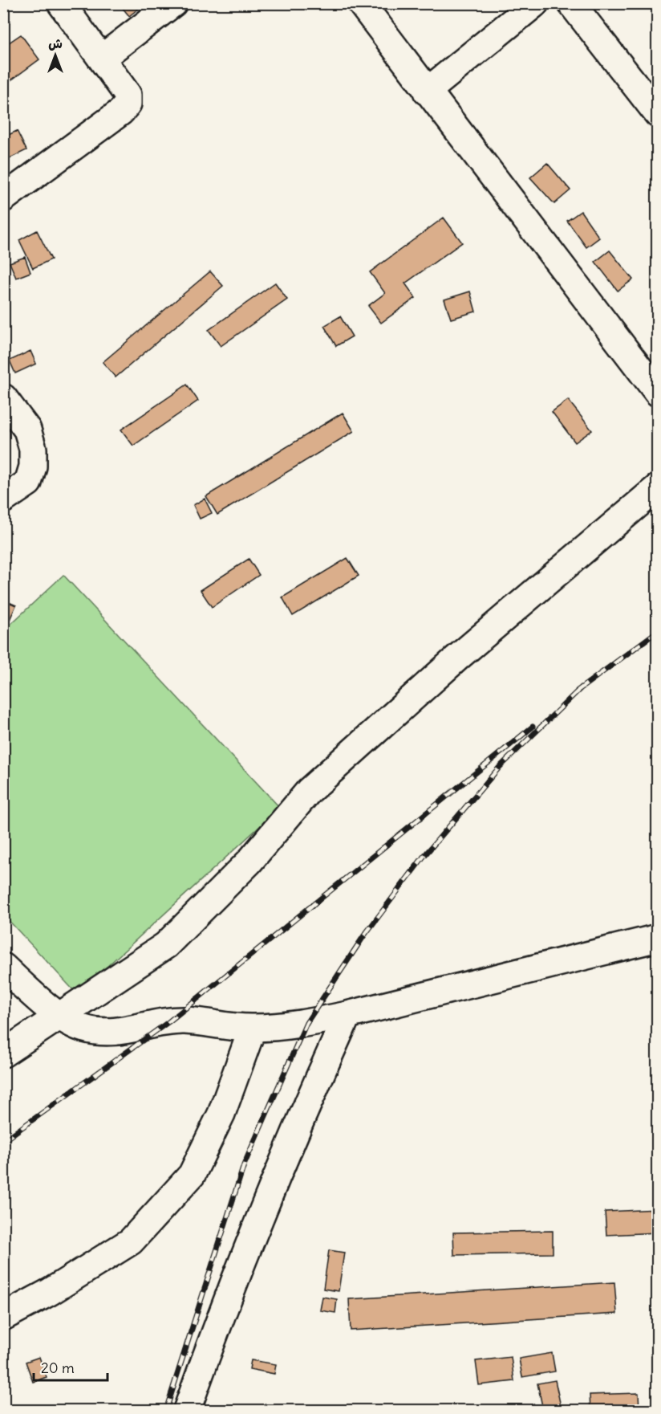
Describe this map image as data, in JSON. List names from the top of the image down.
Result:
{
  "scale_bar": "20 m",
  "north": "top"
}
